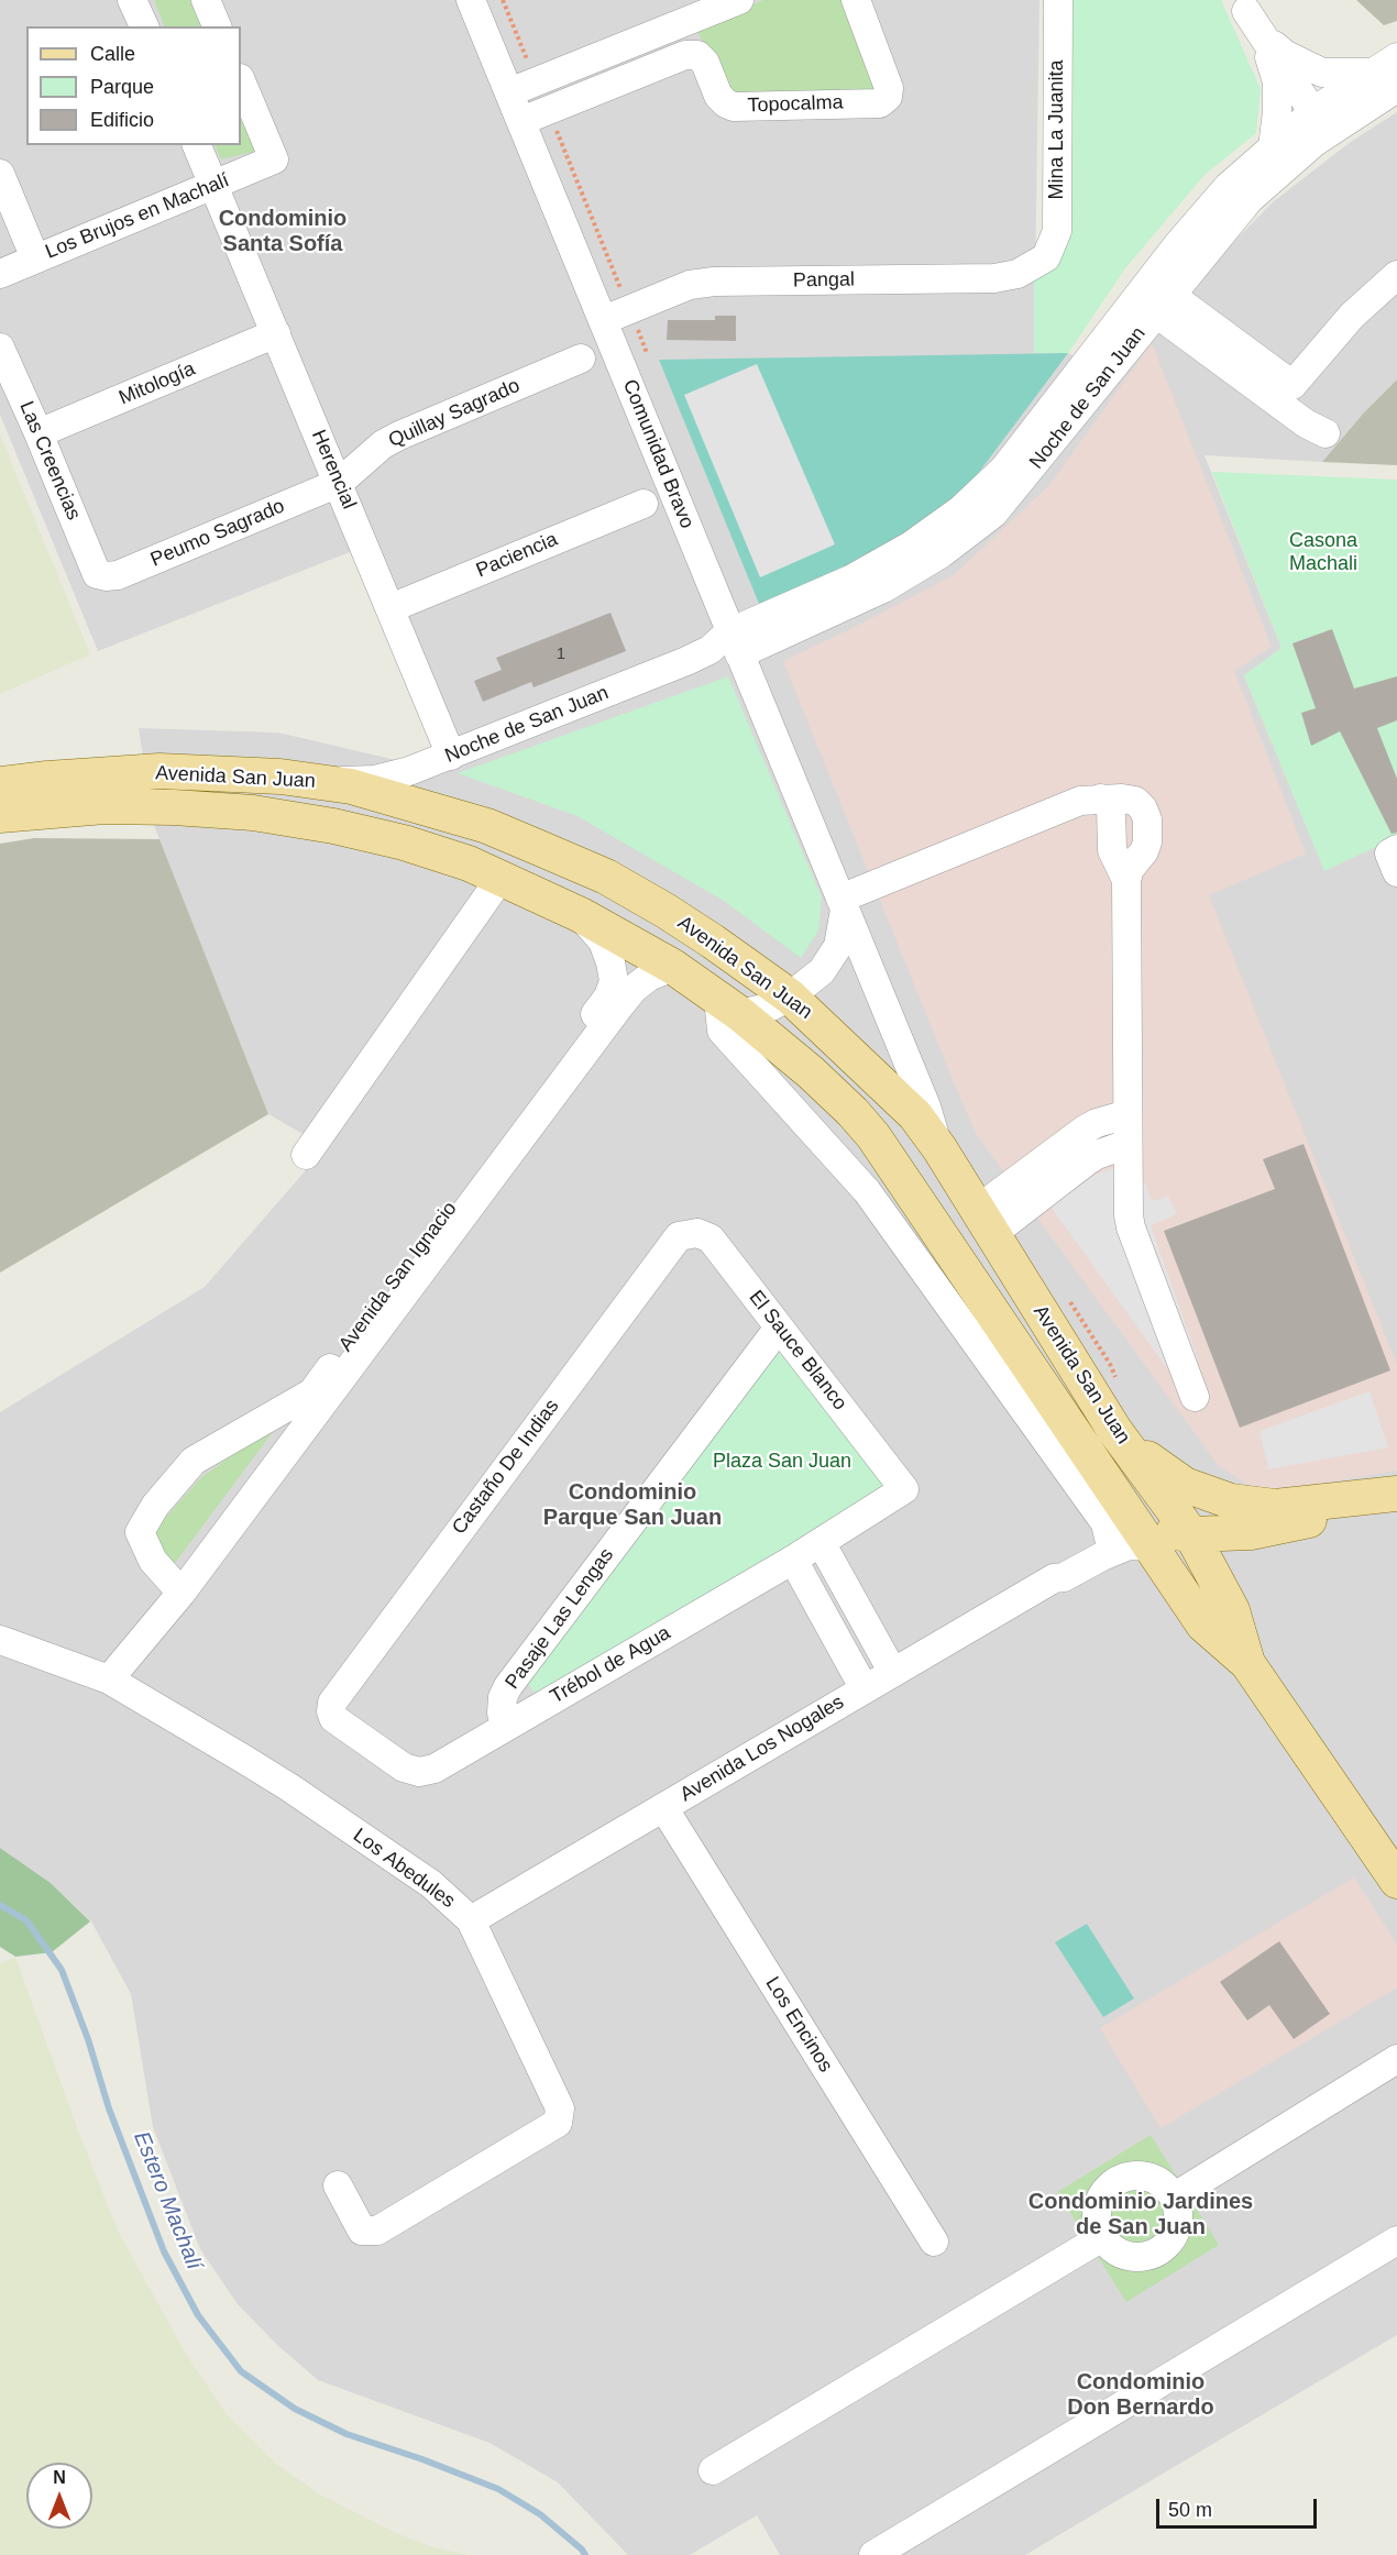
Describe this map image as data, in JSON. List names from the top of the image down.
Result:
{
  "streets": {
    "main road": ["Avenida San Juan"],
    "street": [
      "Topocalma",
      "Mina La Juanita",
      "Los Brujos en Machalí",
      "Pangal",
      "Mitología",
      "Noche de San Juan",
      "Quillay Sagrado",
      "Comunidad Bravo",
      "Las Creencias",
      "Herencial",
      "Peumo Sagrado",
      "Paciencia",
      "Avenida San Ignacio",
      "El Sauce Blanco",
      "Castaño De Indias",
      "Pasaje Las Lengas",
      "Trébol de Agua",
      "Avenida Los Nogales",
      "Los Abedules",
      "Los Encinos"
    ]
  },
  "crossings": [
    ["Topocalma", "Comunidad Bravo"],
    ["Mina La Juanita", "Pangal"],
    ["Los Brujos en Machalí", "Herencial"],
    ["Pangal", "Comunidad Bravo"],
    ["Mitología", "Las Creencias"],
    ["Mitología", "Herencial"],
    ["Noche de San Juan", "Comunidad Bravo"],
    ["Noche de San Juan", "Herencial"],
    ["Noche de San Juan", "Avenida San Juan"],
    ["Quillay Sagrado", "Herencial"],
    ["Quillay Sagrado", "Peumo Sagrado"],
    ["Comunidad Bravo", "Avenida San Juan"],
    ["Las Creencias", "Peumo Sagrado"],
    ["Herencial", "Peumo Sagrado"],
    ["Herencial", "Paciencia"],
    ["Avenida San Juan", "Avenida San Ignacio"],
    ["Avenida San Juan", "Avenida Los Nogales"],
    ["Avenida San Ignacio", "Los Abedules"],
    ["El Sauce Blanco", "Castaño De Indias"],
    ["El Sauce Blanco", "Pasaje Las Lengas"],
    ["El Sauce Blanco", "Trébol de Agua"],
    ["Castaño De Indias", "Trébol de Agua"],
    ["Pasaje Las Lengas", "Trébol de Agua"],
    ["Avenida Los Nogales", "Los Abedules"],
    ["Avenida Los Nogales", "Los Encinos"]
  ],
  "districts": [
    "Condominio Santa Sofía",
    "Condominio Parque San Juan",
    "Condominio Jardines de San Juan",
    "Condominio Don Bernardo"
  ],
  "water": ["Estero Machalí"],
  "parks": ["Casona Machali", "Plaza San Juan"],
  "house_numbers": ["1"],
  "legend": ["Calle", "Parque", "Edificio"],
  "scale_bar": "50 m",
  "north": "top"
}
